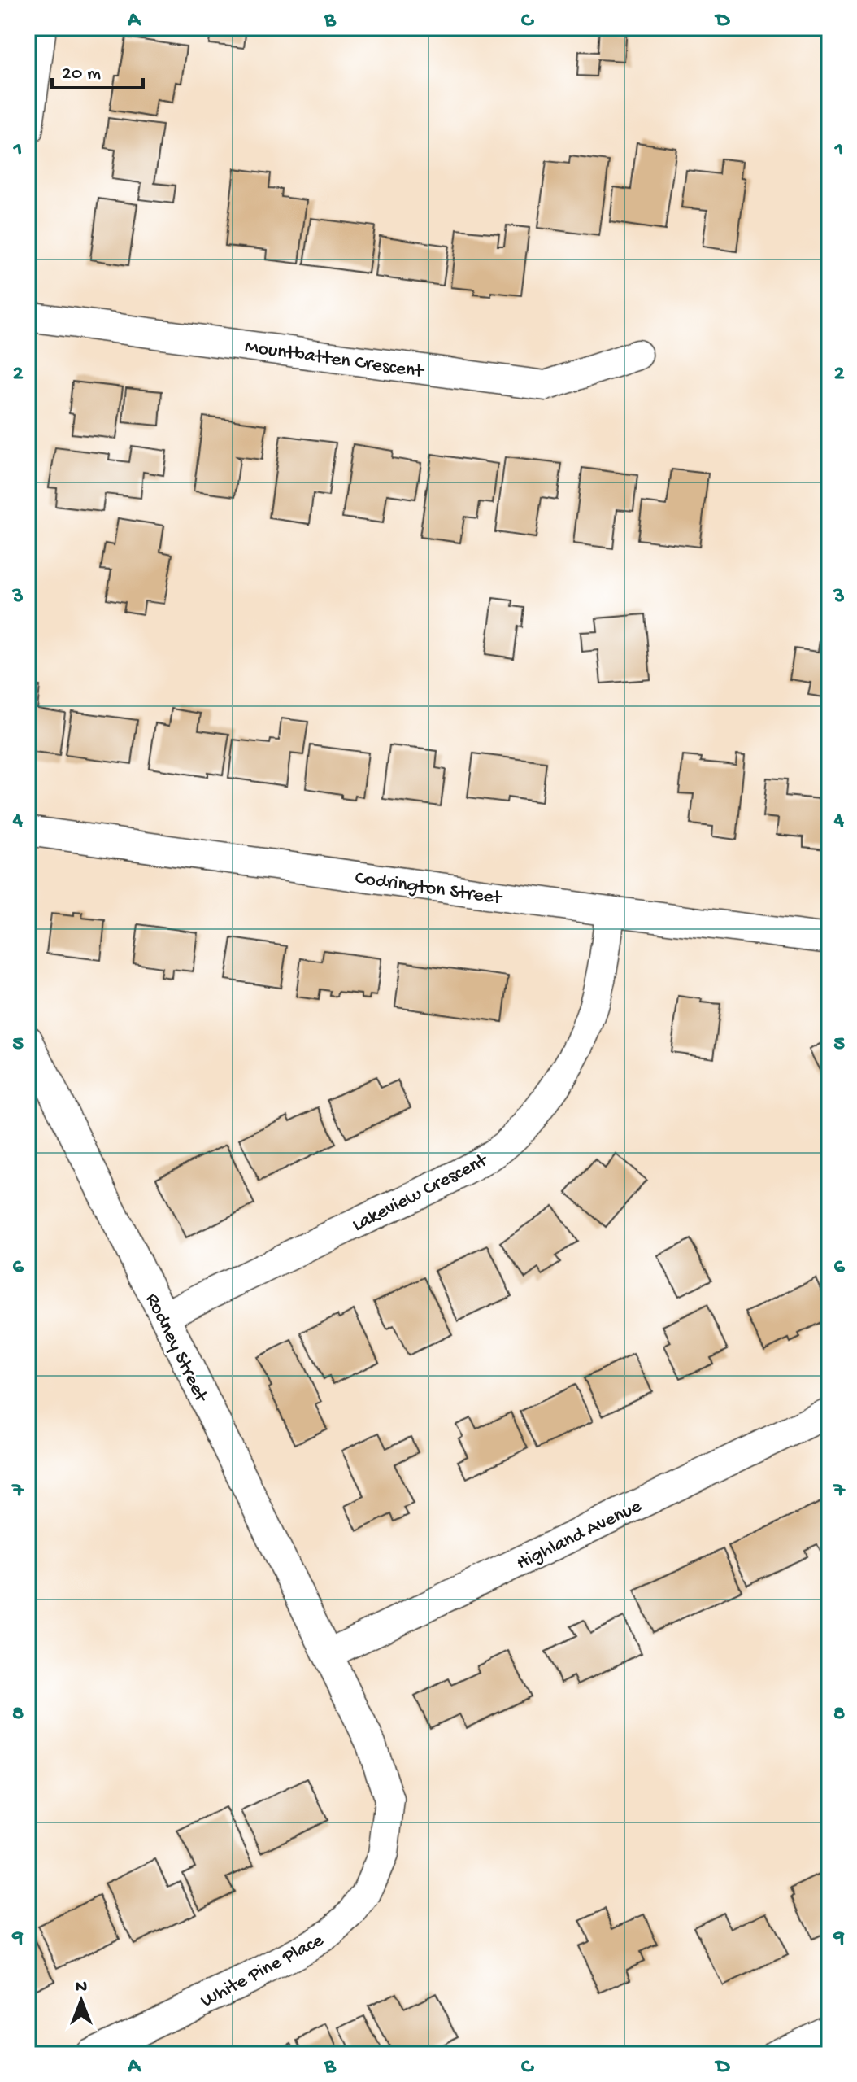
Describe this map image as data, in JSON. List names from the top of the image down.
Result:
{
  "streets": {
    "street": [
      "Mountbatten Crescent",
      "Codrington Street",
      "Lakeview Crescent",
      "Rodney Street",
      "Highland Avenue",
      "White Pine Place"
    ]
  },
  "crossings": [
    ["Codrington Street", "Lakeview Crescent"],
    ["Lakeview Crescent", "Rodney Street"],
    ["Rodney Street", "Highland Avenue"],
    ["Rodney Street", "White Pine Place"],
    ["Highland Avenue", "White Pine Place"]
  ],
  "scale_bar": "20 m",
  "north": "top",
  "grid": {
    "columns": [
      "A",
      "B",
      "C",
      "D"
    ],
    "rows": [
      "1",
      "2",
      "3",
      "4",
      "5",
      "6",
      "7",
      "8",
      "9"
    ]
  }
}
